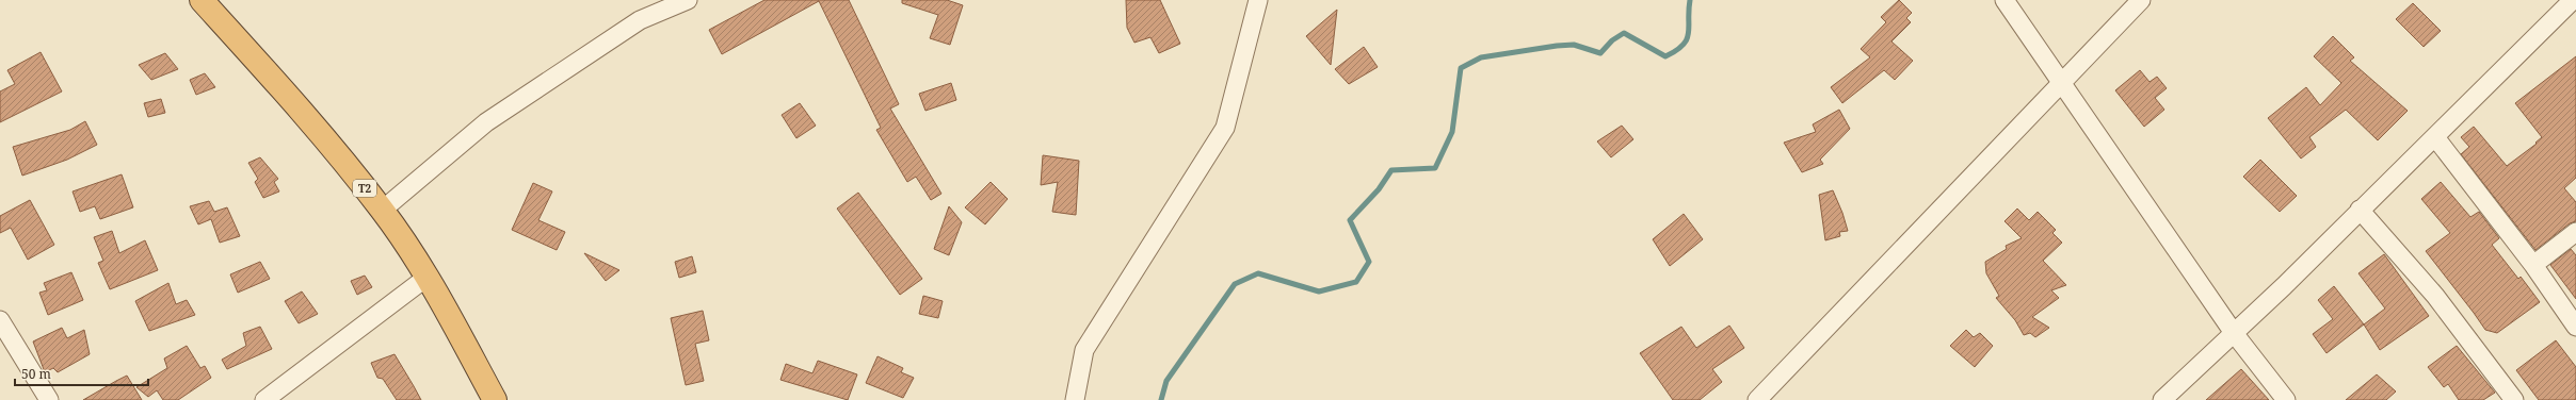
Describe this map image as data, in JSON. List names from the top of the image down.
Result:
{
  "streets": {
    "highway": ["T2"]
  },
  "scale_bar": "50 m"
}
